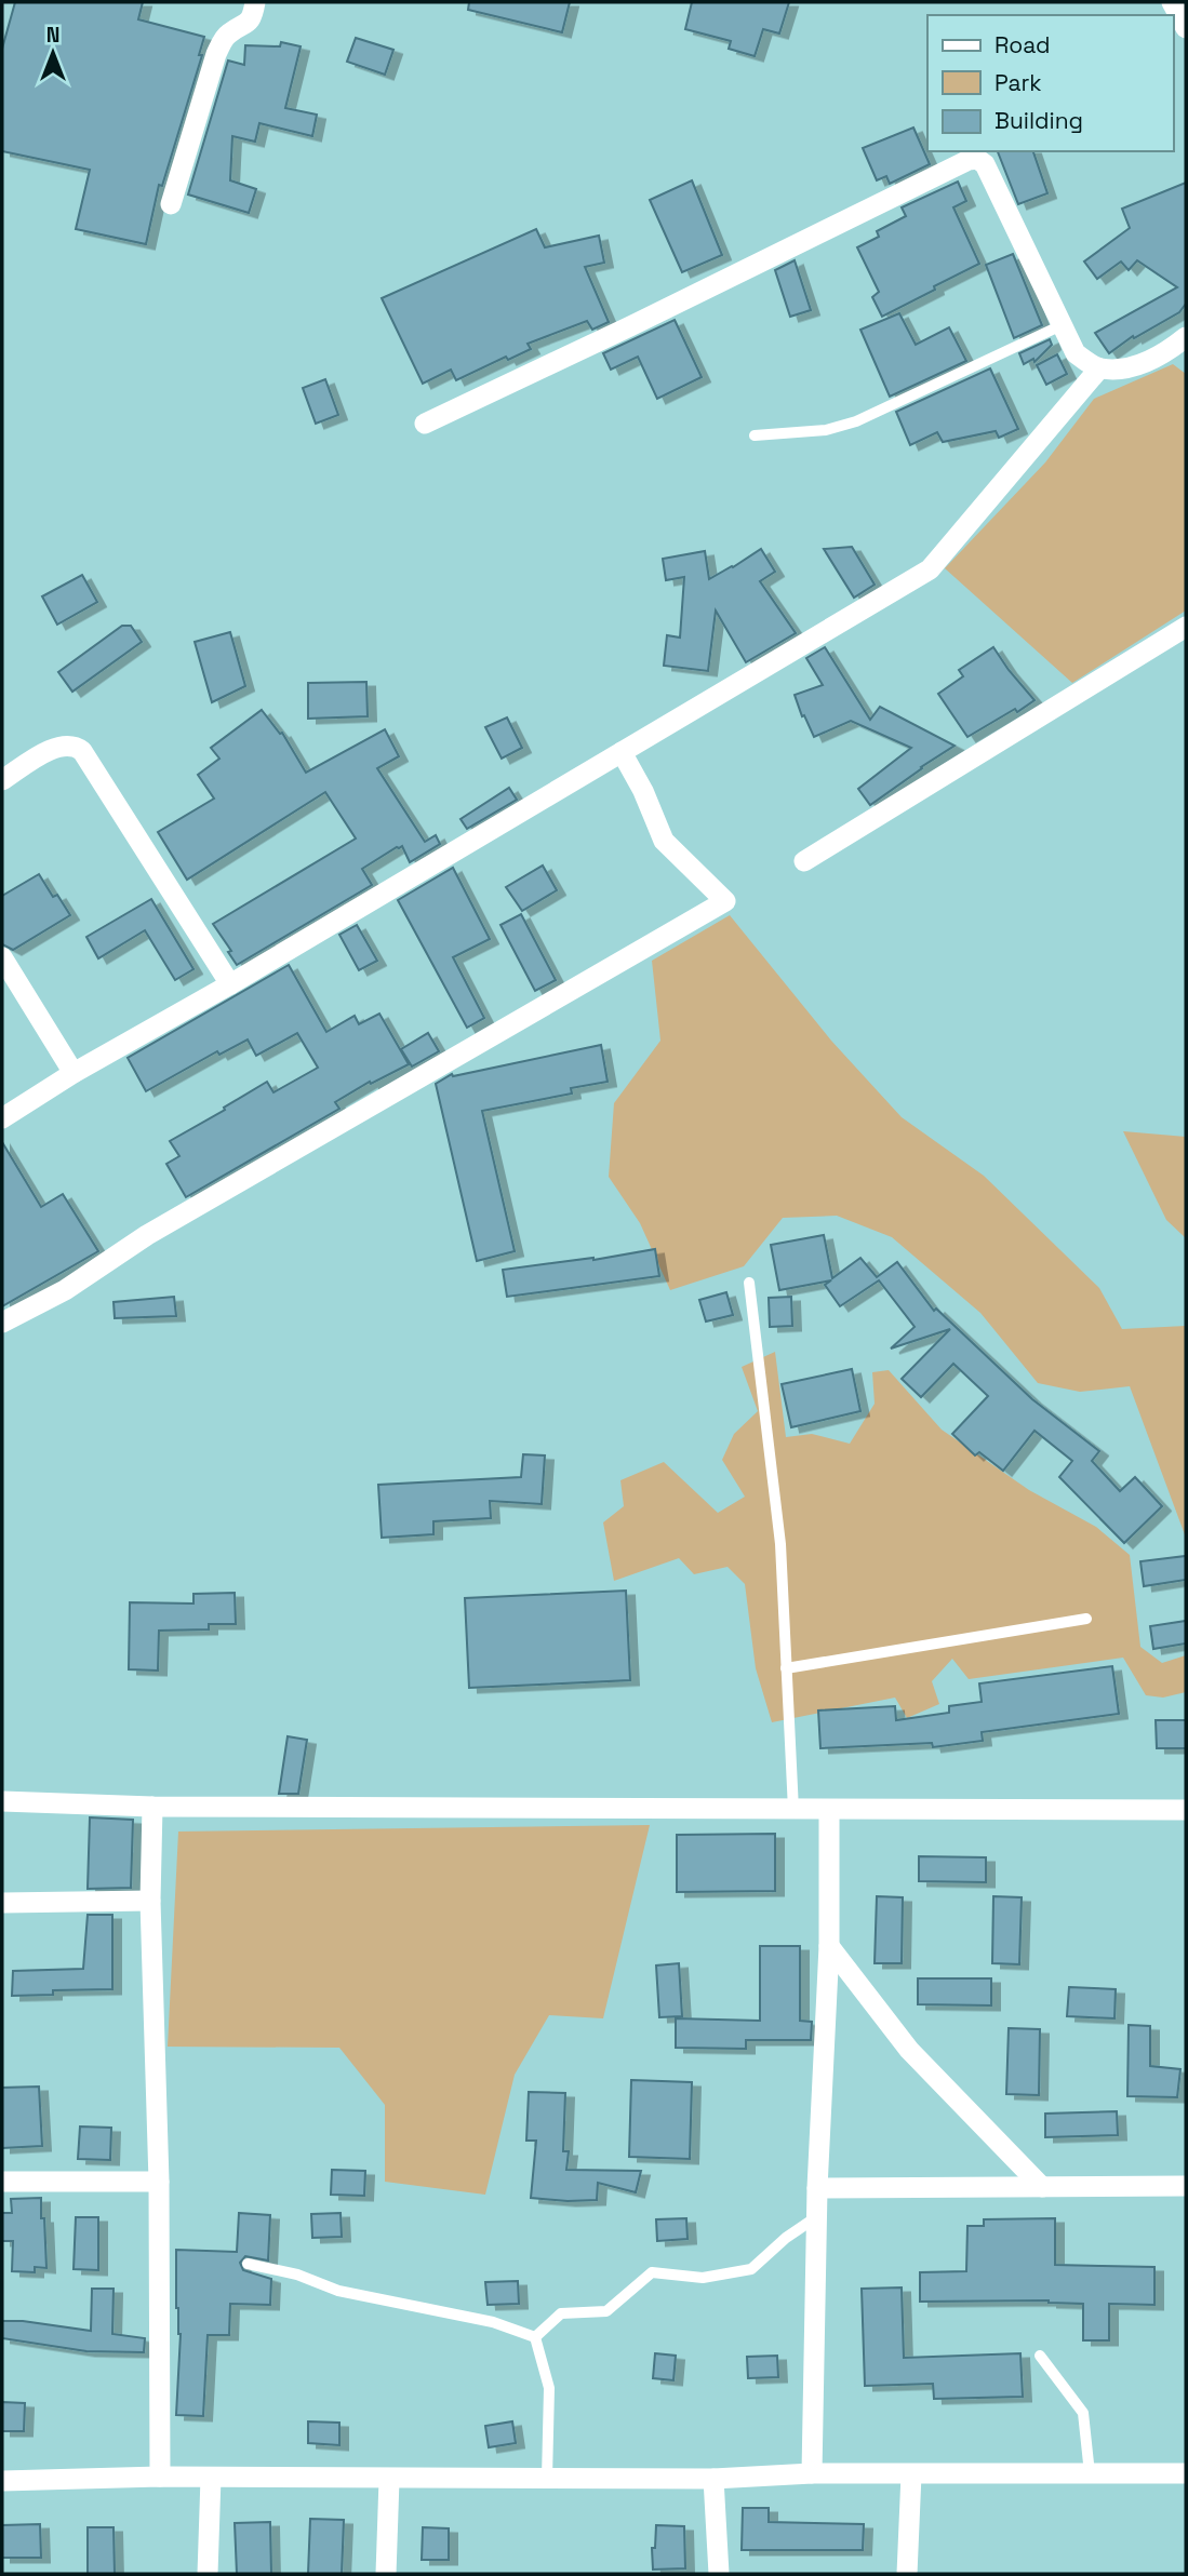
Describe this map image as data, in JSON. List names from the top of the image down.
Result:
{
  "legend": ["Road", "Park", "Building"],
  "north": "top"
}
